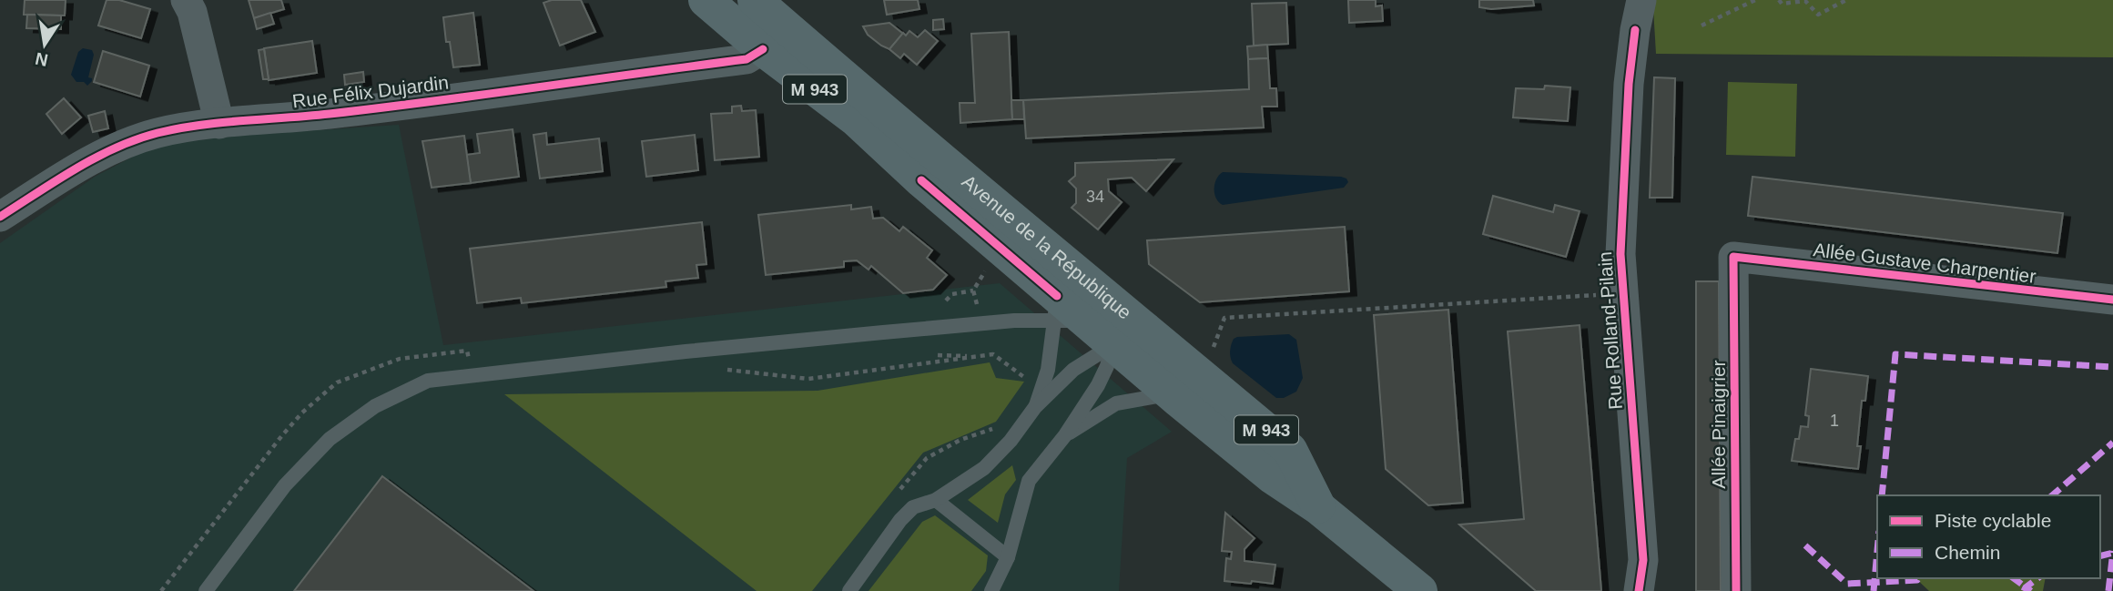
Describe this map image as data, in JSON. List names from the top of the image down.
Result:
{
  "streets": {
    "main road": ["M 943", "Avenue de la République"],
    "street": [
      "Rue Félix Dujardin",
      "Allée Gustave Charpentier",
      "Rue Rolland-Pilain",
      "Allée Pinaigrier"
    ]
  },
  "crossings": [
    ["Rue Félix Dujardin", "Avenue de la République"],
    ["Allée Gustave Charpentier", "Allée Pinaigrier"]
  ],
  "house_numbers": ["34", "1"],
  "legend": ["Piste cyclable", "Chemin"],
  "north": "bottom"
}
